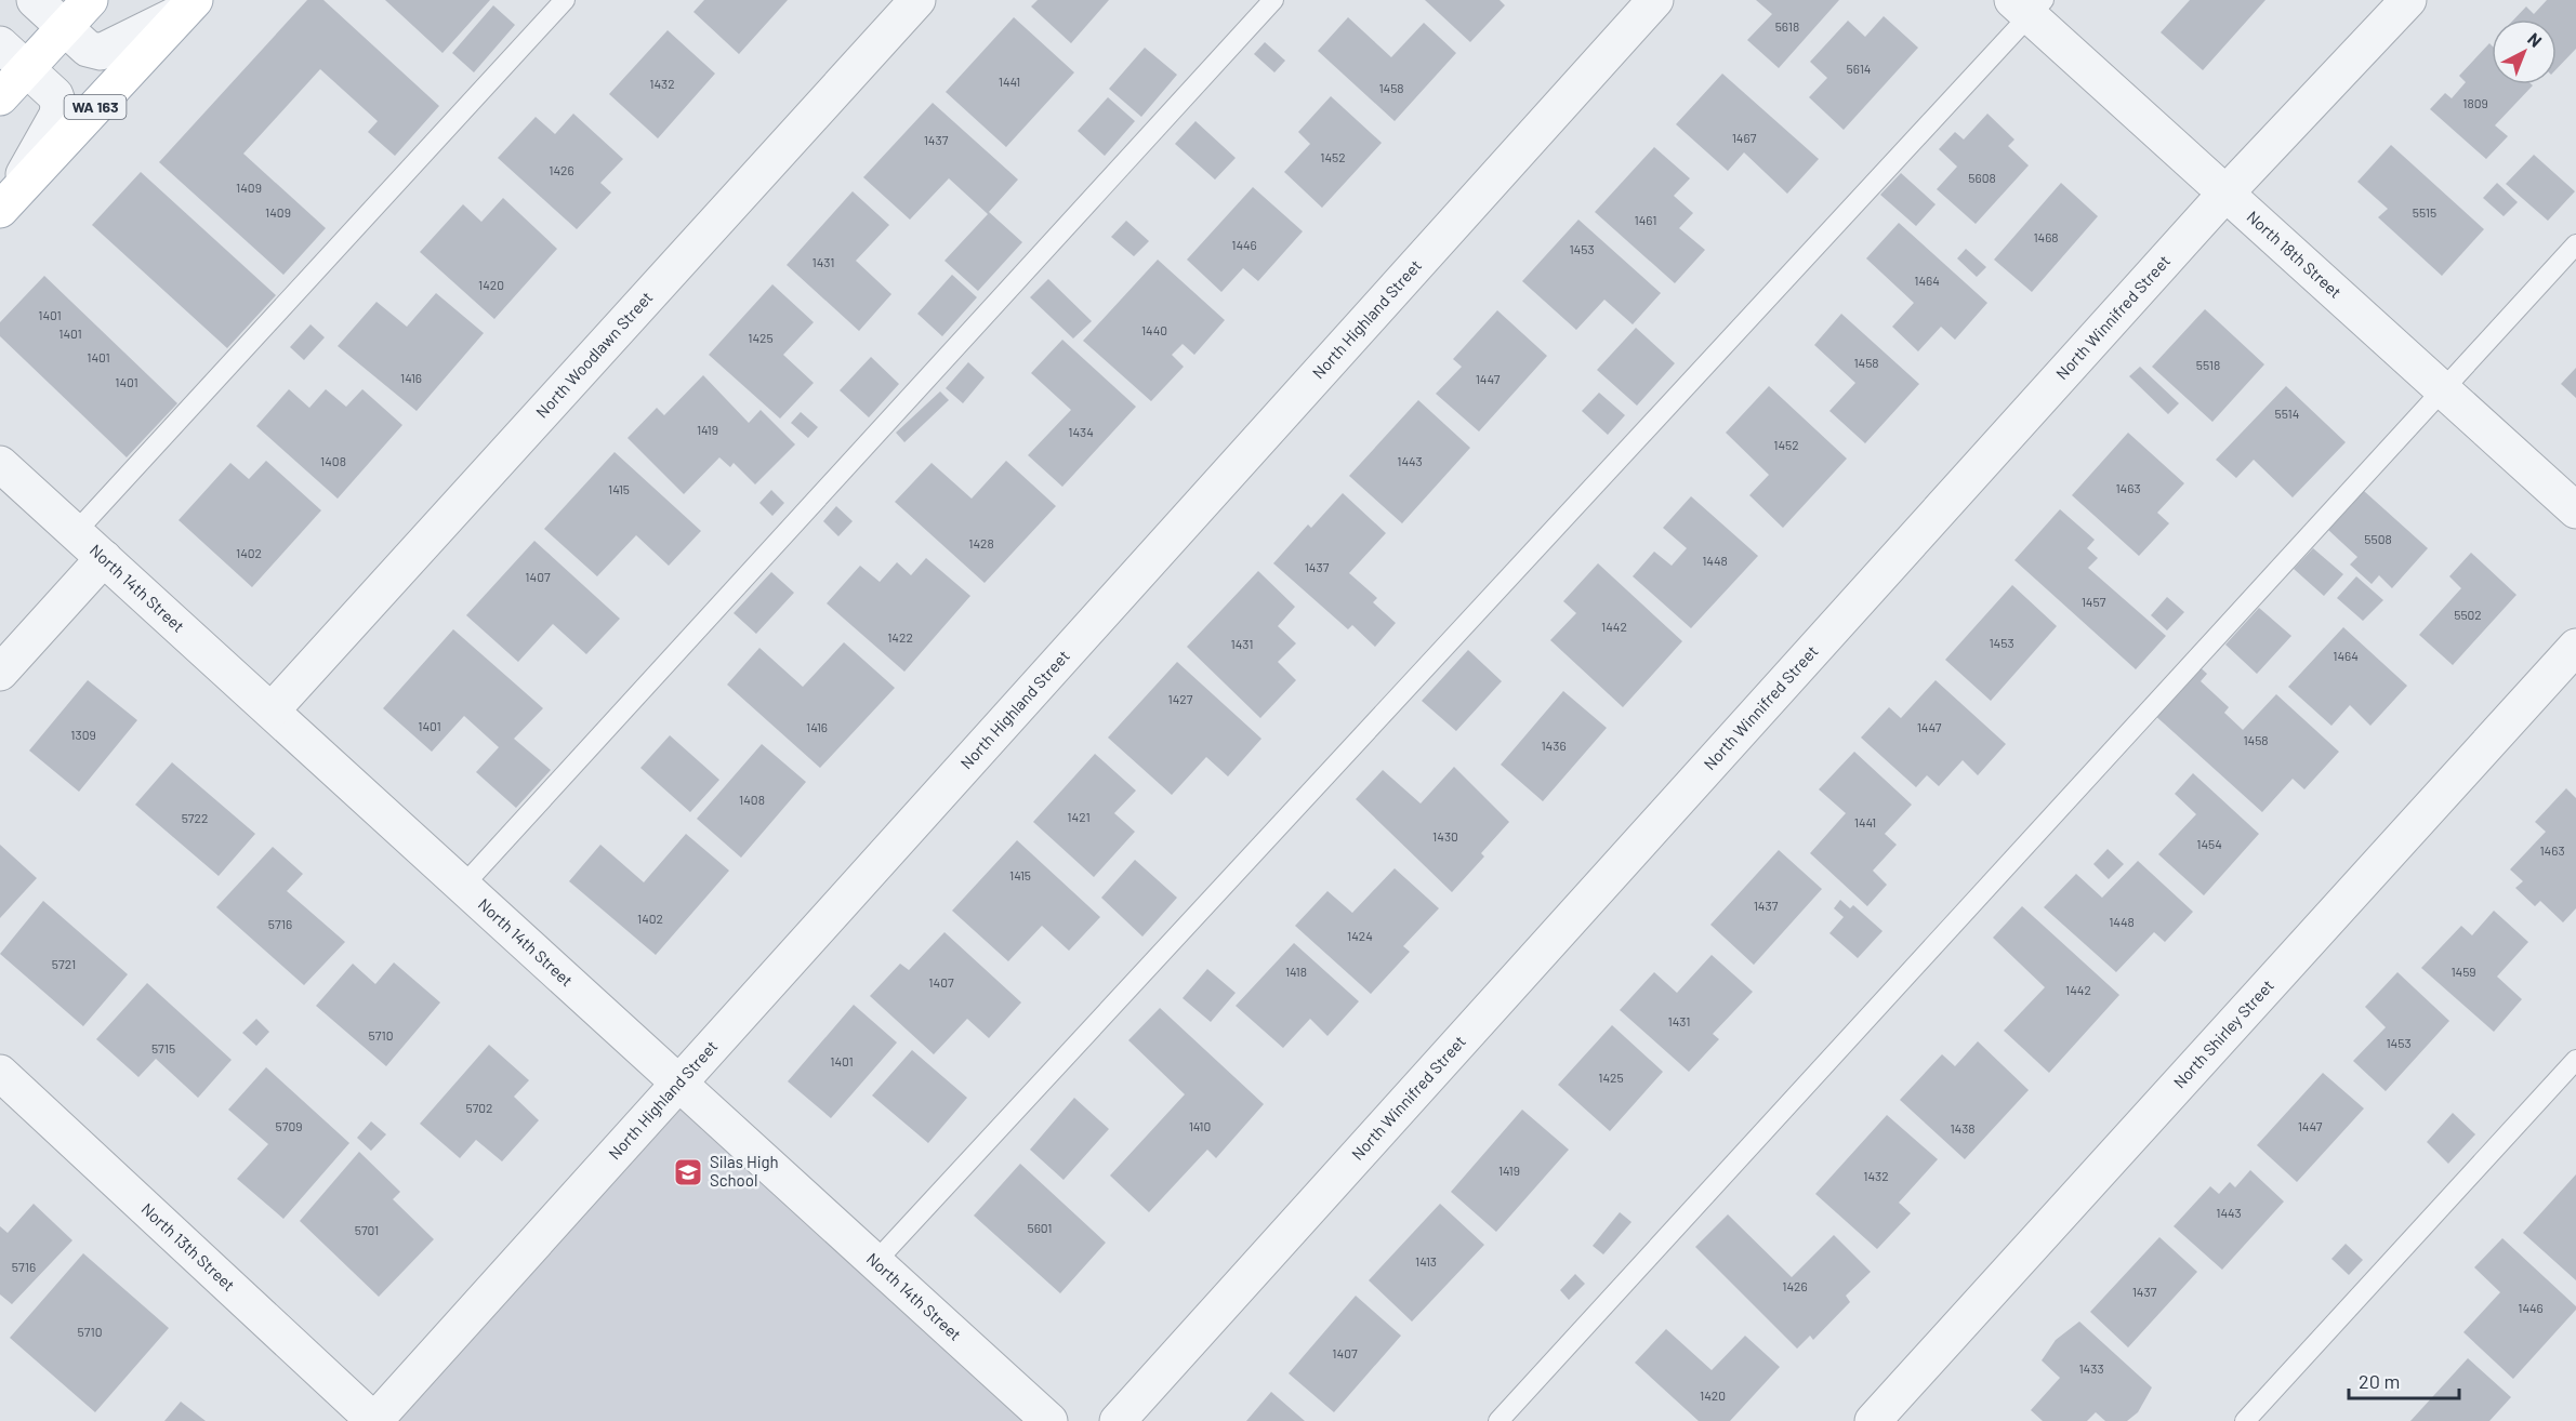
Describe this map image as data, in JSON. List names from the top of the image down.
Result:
{
  "streets": {
    "main road": ["WA 163"],
    "street": [
      "North 18th Street",
      "North Winnifred Street",
      "North Highland Street",
      "North Woodlawn Street",
      "North 14th Street",
      "North Shirley Street",
      "North 13th Street"
    ]
  },
  "crossings": [
    ["North 18th Street", "North Winnifred Street"],
    ["North Highland Street", "North 14th Street"],
    ["North Highland Street", "North 13th Street"],
    ["North Woodlawn Street", "North 14th Street"]
  ],
  "places": {
    "school or university": ["Silas High School"]
  },
  "house_numbers": [
    "5618",
    "5614",
    "1441",
    "1432",
    "1458",
    "1809",
    "1467",
    "1437",
    "1452",
    "1426",
    "5608",
    "1409",
    "1409",
    "5515",
    "1461",
    "1468",
    "1446",
    "1453",
    "1431",
    "1464",
    "1420",
    "1401",
    "1440",
    "1401",
    "1425",
    "1401",
    "1458",
    "5518",
    "1416",
    "1447",
    "1401",
    "5514",
    "1419",
    "1434",
    "1452",
    "1408",
    "1443",
    "1463",
    "1415",
    "5508",
    "1428",
    "1402",
    "1448",
    "1437",
    "1407",
    "1457",
    "5502",
    "1442",
    "1422",
    "1453",
    "1431",
    "1464",
    "1427",
    "1401",
    "1416",
    "1447",
    "1309",
    "1458",
    "1436",
    "1408",
    "1421",
    "5722",
    "1441",
    "1430",
    "1454",
    "1463",
    "1415",
    "1437",
    "1402",
    "1448",
    "5716",
    "1424",
    "5721",
    "1418",
    "1459",
    "1407",
    "1442",
    "1431",
    "5710",
    "1453",
    "5715",
    "1401",
    "1425",
    "5702",
    "5709",
    "1410",
    "1447",
    "1438",
    "1419",
    "1432",
    "1443",
    "5601",
    "5701",
    "1413",
    "5716",
    "1426",
    "1437",
    "1446",
    "5710",
    "1407",
    "1433",
    "1420"
  ],
  "scale_bar": "20 m",
  "north": "top right"
}
